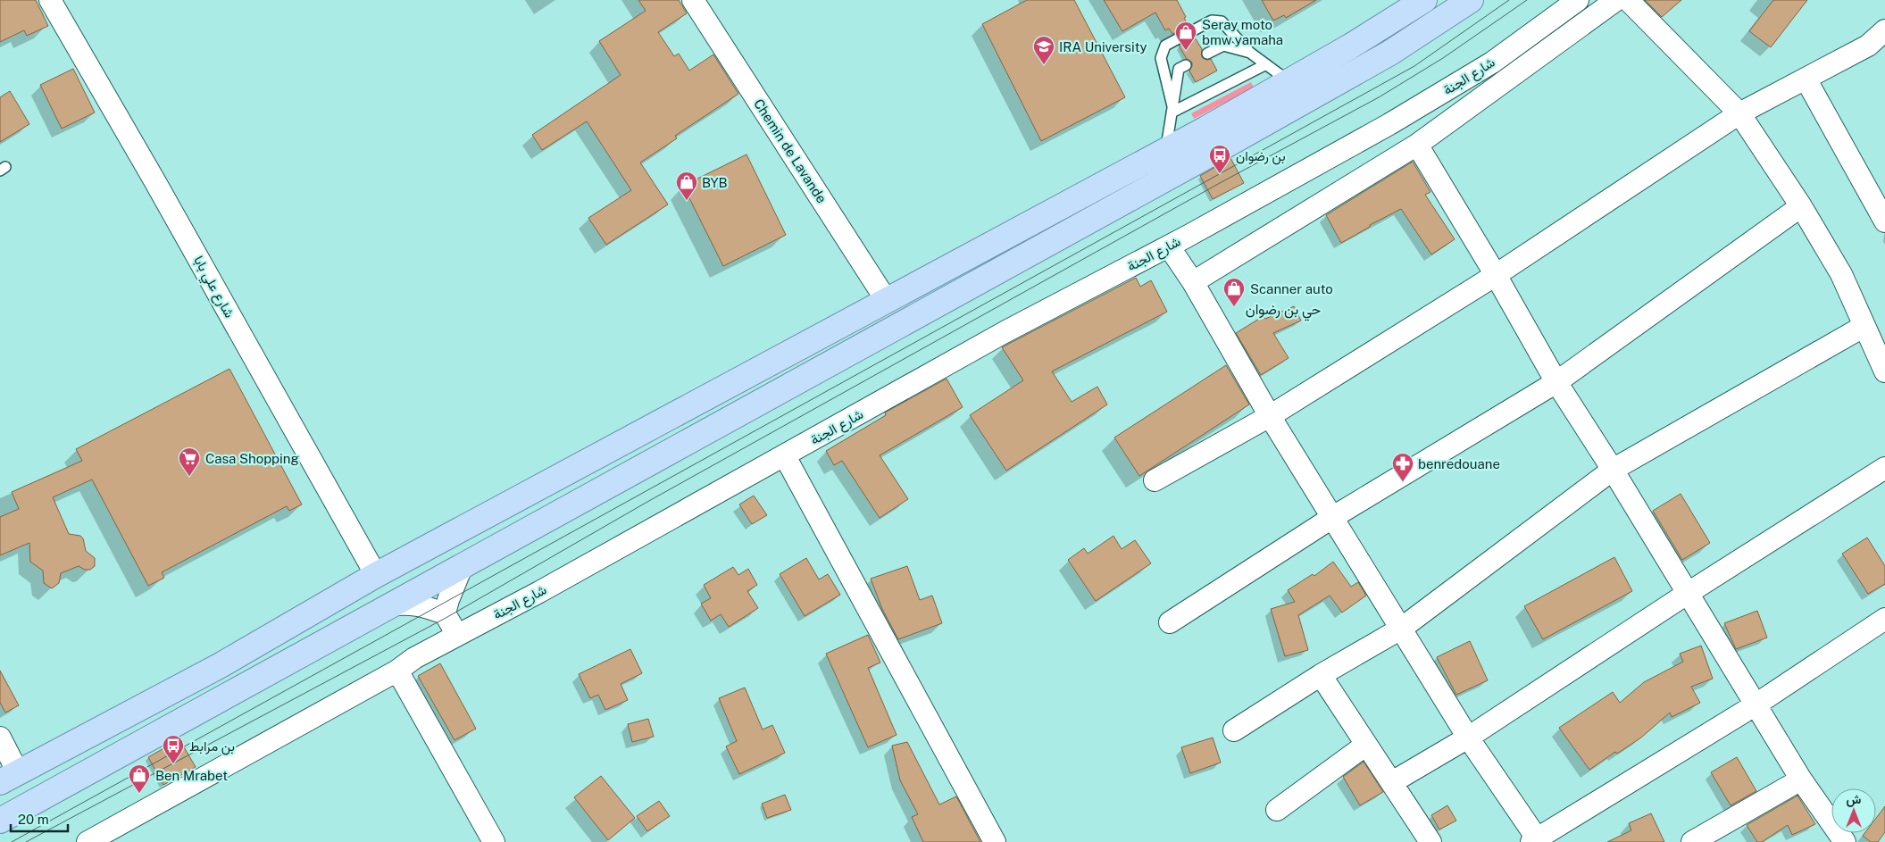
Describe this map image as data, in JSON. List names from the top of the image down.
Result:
{
  "streets": {
    "street": ["شارع الجنة", "Chemin de Lavande", "شارع علي بابا"]
  },
  "districts": ["حي بن رضوان"],
  "places": {
    "shop": [
      "Seray moto bmw yamaha",
      "BYB",
      "Scanner auto",
      "Ben Mrabet"
    ],
    "school or university": ["IRA University"],
    "bus stop": ["بن رضوان", "بن مرابط"],
    "supermarket": ["Casa Shopping"],
    "pharmacy": ["benredouane"]
  },
  "scale_bar": "20 m",
  "north": "top"
}
